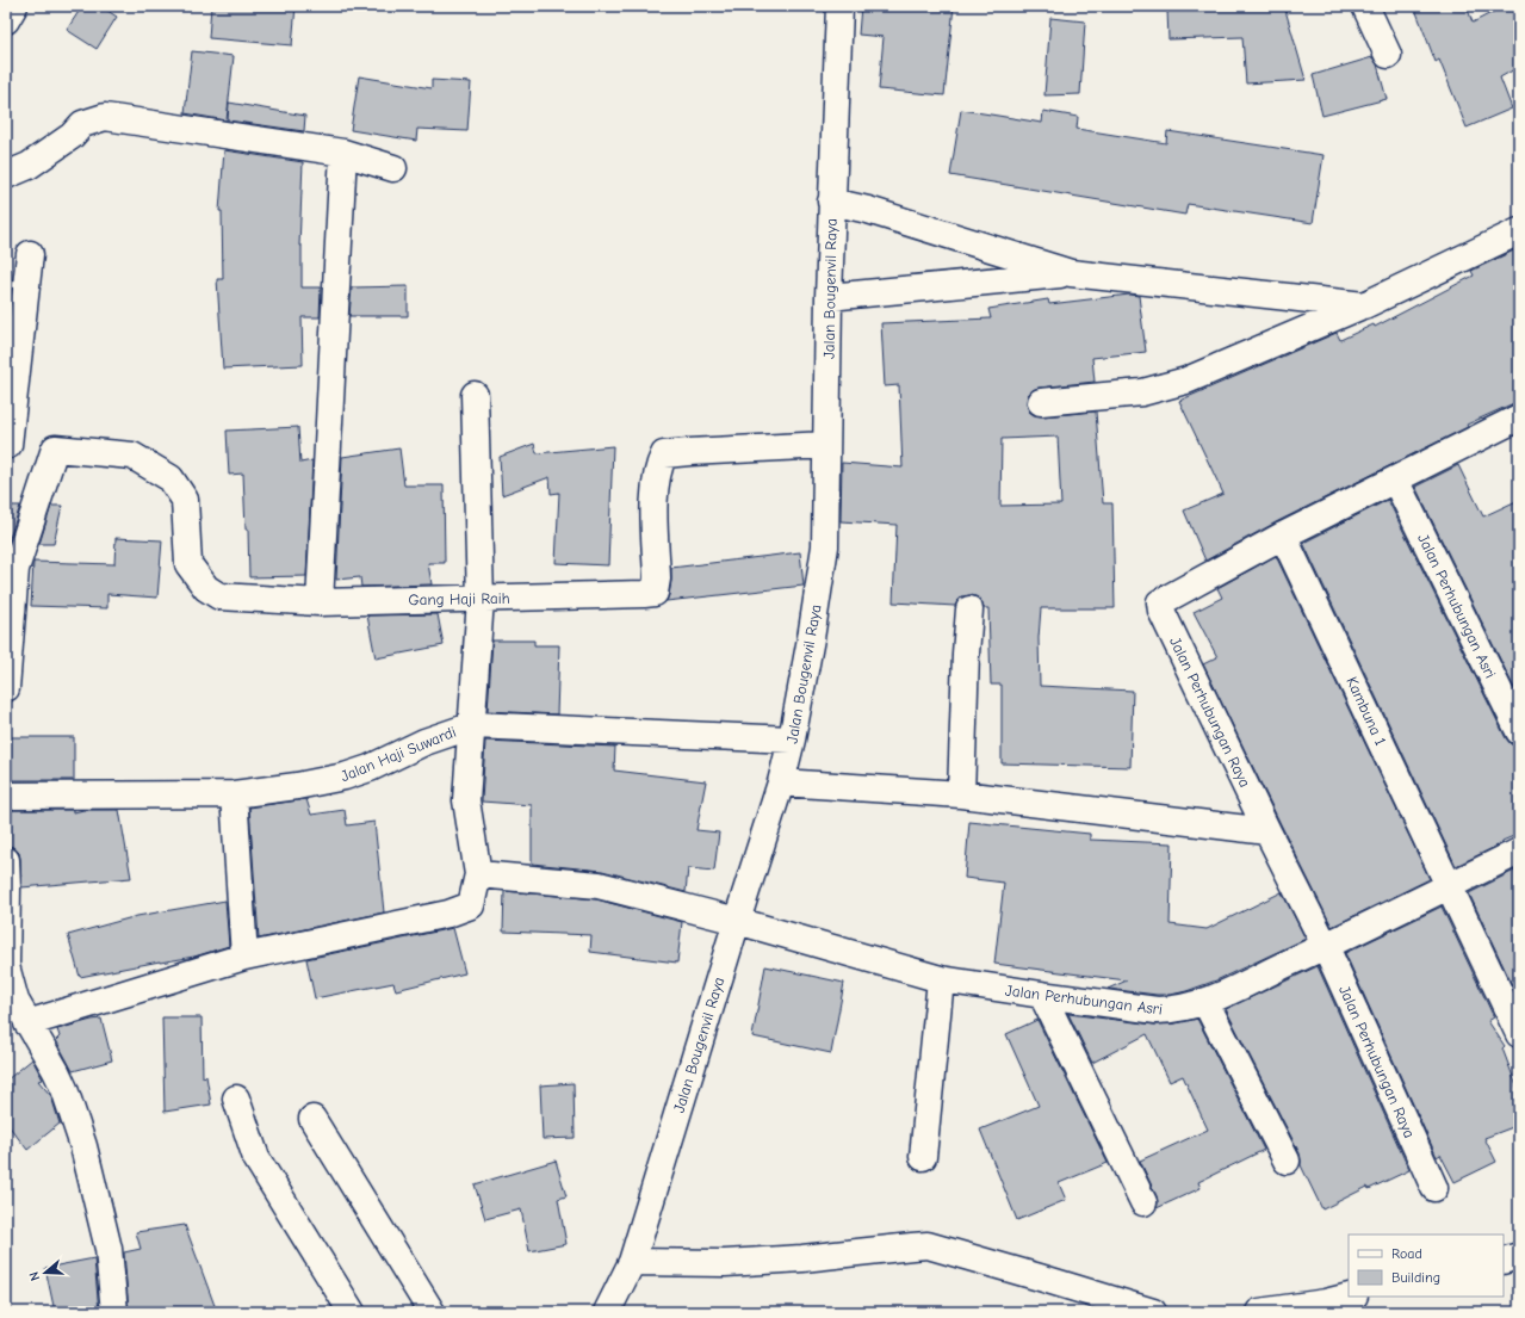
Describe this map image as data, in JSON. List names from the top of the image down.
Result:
{
  "streets": {
    "street": [
      "Jalan Bougenvil Raya",
      "Gang Haji Raih",
      "Jalan Perhubungan Asri",
      "Kambuna 1",
      "Jalan Perhubungan Raya",
      "Jalan Haji Suwardi"
    ]
  },
  "crossings": [
    ["Jalan Bougenvil Raya", "Gang Haji Raih"],
    ["Jalan Bougenvil Raya", "Jalan Perhubungan Asri"],
    ["Jalan Bougenvil Raya", "Jalan Haji Suwardi"],
    ["Jalan Perhubungan Asri", "Kambuna 1"],
    ["Jalan Perhubungan Asri", "Jalan Perhubungan Raya"],
    ["Kambuna 1", "Jalan Perhubungan Raya"]
  ],
  "legend": ["Road", "Building"],
  "north": "left"
}
